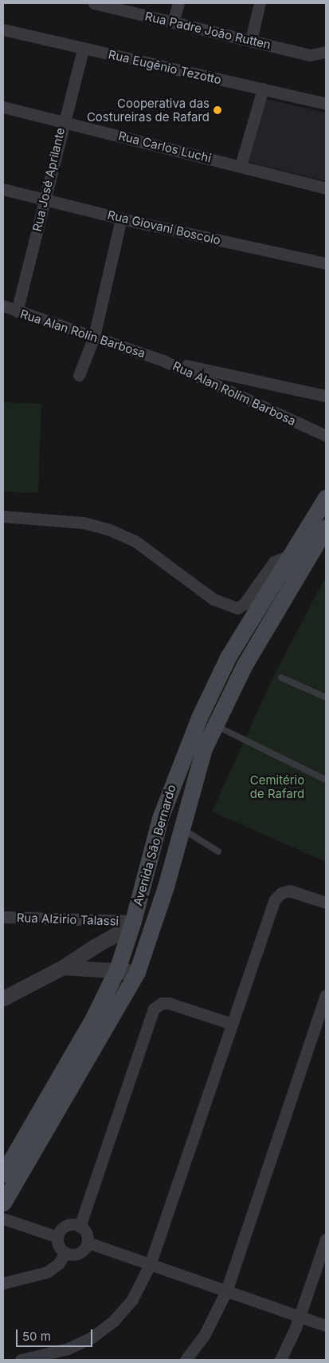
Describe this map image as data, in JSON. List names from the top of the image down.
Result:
{
  "streets": {
    "main road": ["Avenida São Bernardo"],
    "street": [
      "Rua Padre João Rutten",
      "Rua Eugênio Tezotto",
      "Rua Carlos Luchi",
      "Rua José Aprilante",
      "Rua Giovani Boscolo",
      "Rua Alan Rolin Barbosa",
      "Rua Alan Rolim Barbosa",
      "Rua Alzirio Talassi"
    ]
  },
  "crossings": [
    ["Rua Eugênio Tezotto", "Rua José Aprilante"],
    ["Rua Carlos Luchi", "Rua José Aprilante"],
    ["Rua José Aprilante", "Rua Giovani Boscolo"],
    ["Rua José Aprilante", "Rua Alan Rolin Barbosa"],
    ["Rua Alan Rolin Barbosa", "Rua Alan Rolim Barbosa"],
    ["Avenida São Bernardo", "Rua Alzirio Talassi"]
  ],
  "parks": ["Cemitério de Rafard"],
  "places": ["Cooperativa das Costureiras de Rafard"],
  "scale_bar": "50 m"
}
